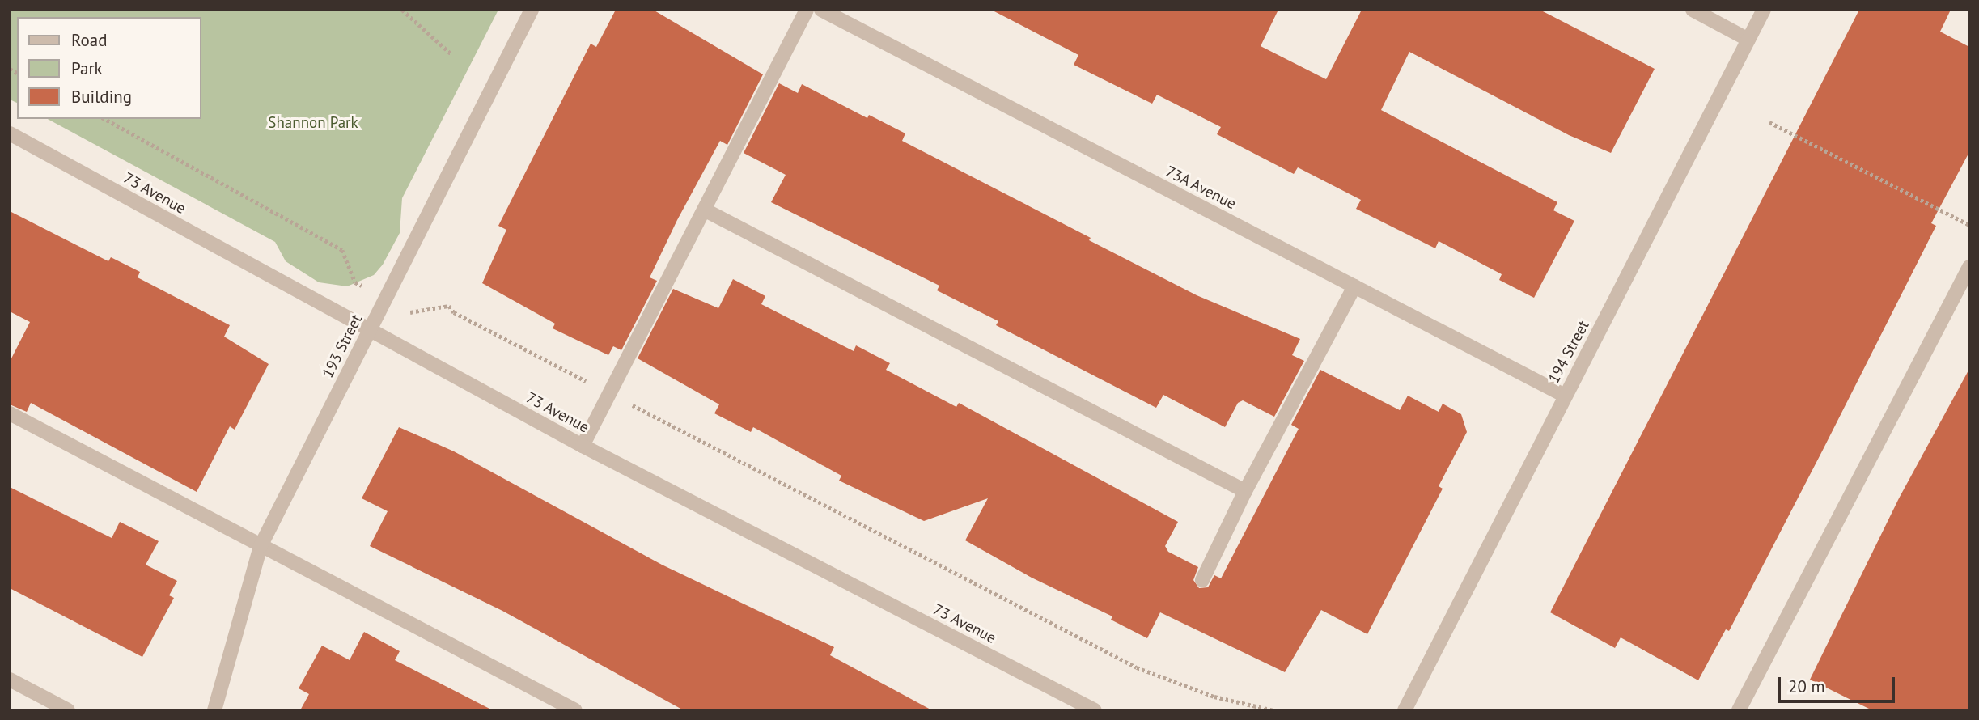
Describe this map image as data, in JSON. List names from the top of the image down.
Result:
{
  "streets": {
    "street": [
      "73A Avenue",
      "73 Avenue",
      "193 Street",
      "194 Street"
    ]
  },
  "crossings": [
    ["73A Avenue", "194 Street"],
    ["73 Avenue", "193 Street"]
  ],
  "parks": ["Shannon Park"],
  "legend": ["Road", "Park", "Building"],
  "scale_bar": "20 m"
}
